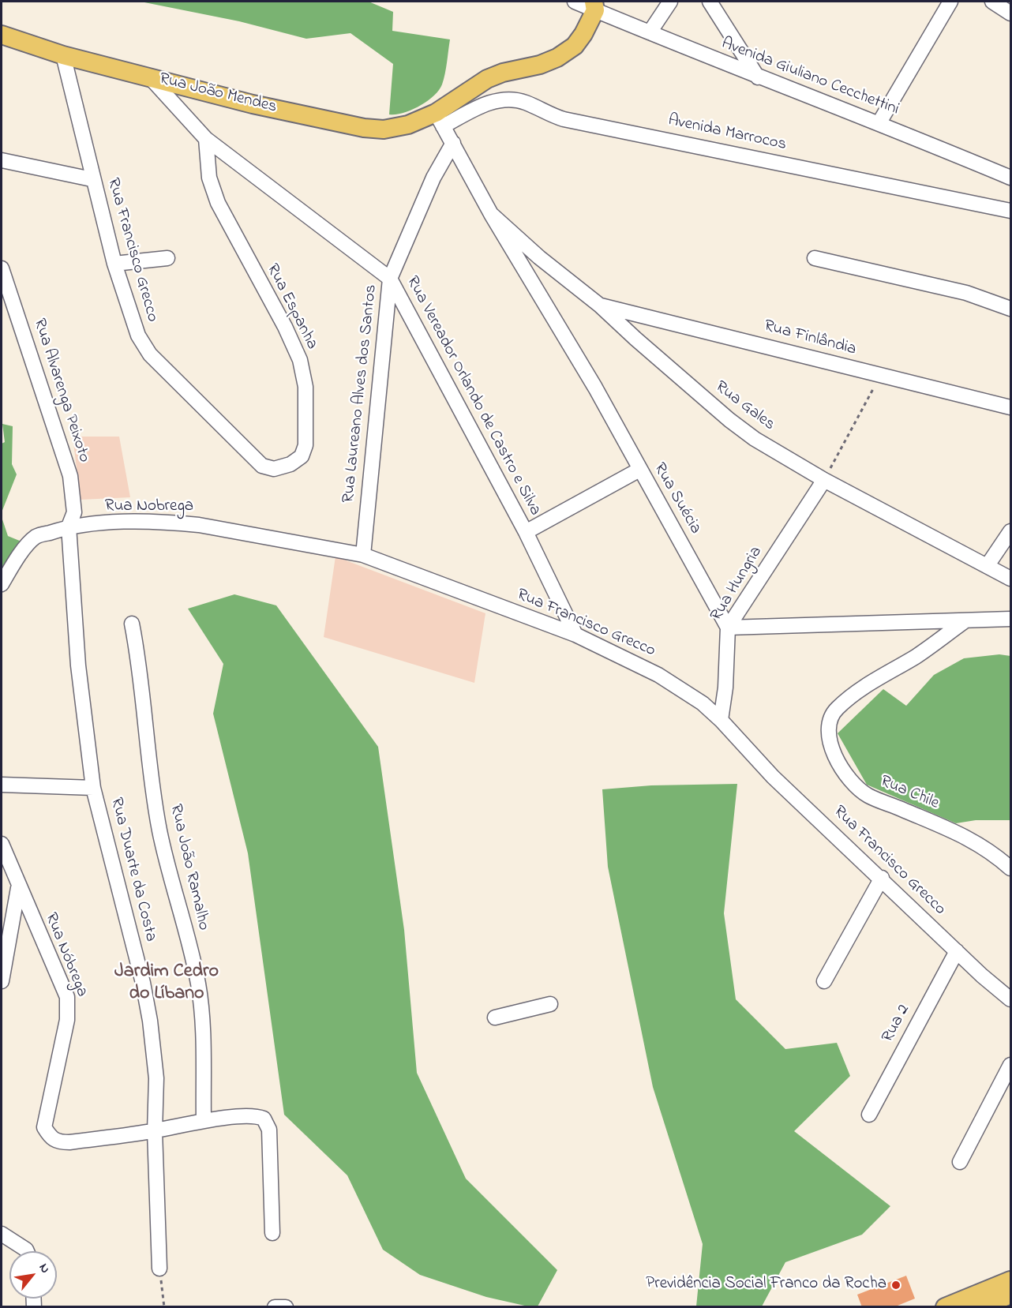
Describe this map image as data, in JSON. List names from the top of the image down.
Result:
{
  "streets": {
    "main road": ["Rua João Mendes"],
    "street": [
      "Avenida Giuliano Cecchettini",
      "Avenida Marrocos",
      "Rua Francisco Grecco",
      "Rua Espanha",
      "Rua Finlândia",
      "Rua Alvarenga Peixoto",
      "Rua Laureano Alves dos Santos",
      "Rua Vereador Orlando de Castro e Silva",
      "Rua Gales",
      "Rua Suécia",
      "Rua Nobrega",
      "Rua Hungria",
      "Rua Chile",
      "Rua João Ramalho",
      "Rua Duarte da Costa",
      "Rua Nóbrega",
      "Rua 2"
    ]
  },
  "crossings": [
    ["Avenida Giuliano Cecchettini", "Rua João Mendes"],
    ["Rua João Mendes", "Avenida Marrocos"],
    ["Rua João Mendes", "Rua Francisco Grecco"],
    ["Rua João Mendes", "Rua Vereador Orlando de Castro e Silva"],
    ["Rua Francisco Grecco", "Rua Espanha"],
    ["Rua Francisco Grecco", "Rua Laureano Alves dos Santos"],
    ["Rua Francisco Grecco", "Rua Vereador Orlando de Castro e Silva"],
    ["Rua Francisco Grecco", "Rua Nobrega"],
    ["Rua Francisco Grecco", "Rua Hungria"],
    ["Rua Francisco Grecco", "Rua 2"],
    ["Rua Espanha", "Rua Vereador Orlando de Castro e Silva"],
    ["Rua Finlândia", "Rua Gales"],
    ["Rua Alvarenga Peixoto", "Rua Nobrega"],
    ["Rua Alvarenga Peixoto", "Rua Duarte da Costa"],
    ["Rua Laureano Alves dos Santos", "Rua Vereador Orlando de Castro e Silva"],
    ["Rua Laureano Alves dos Santos", "Rua Suécia"],
    ["Rua Gales", "Rua Suécia"],
    ["Rua Gales", "Rua Hungria"],
    ["Rua Suécia", "Rua Hungria"],
    ["Rua Nobrega", "Rua Duarte da Costa"],
    ["Rua Duarte da Costa", "Rua Nóbrega"]
  ],
  "districts": ["Jardim Cedro do Líbano"],
  "places": ["Previdência Social Franco da Rocha"],
  "north": "top right"
}
